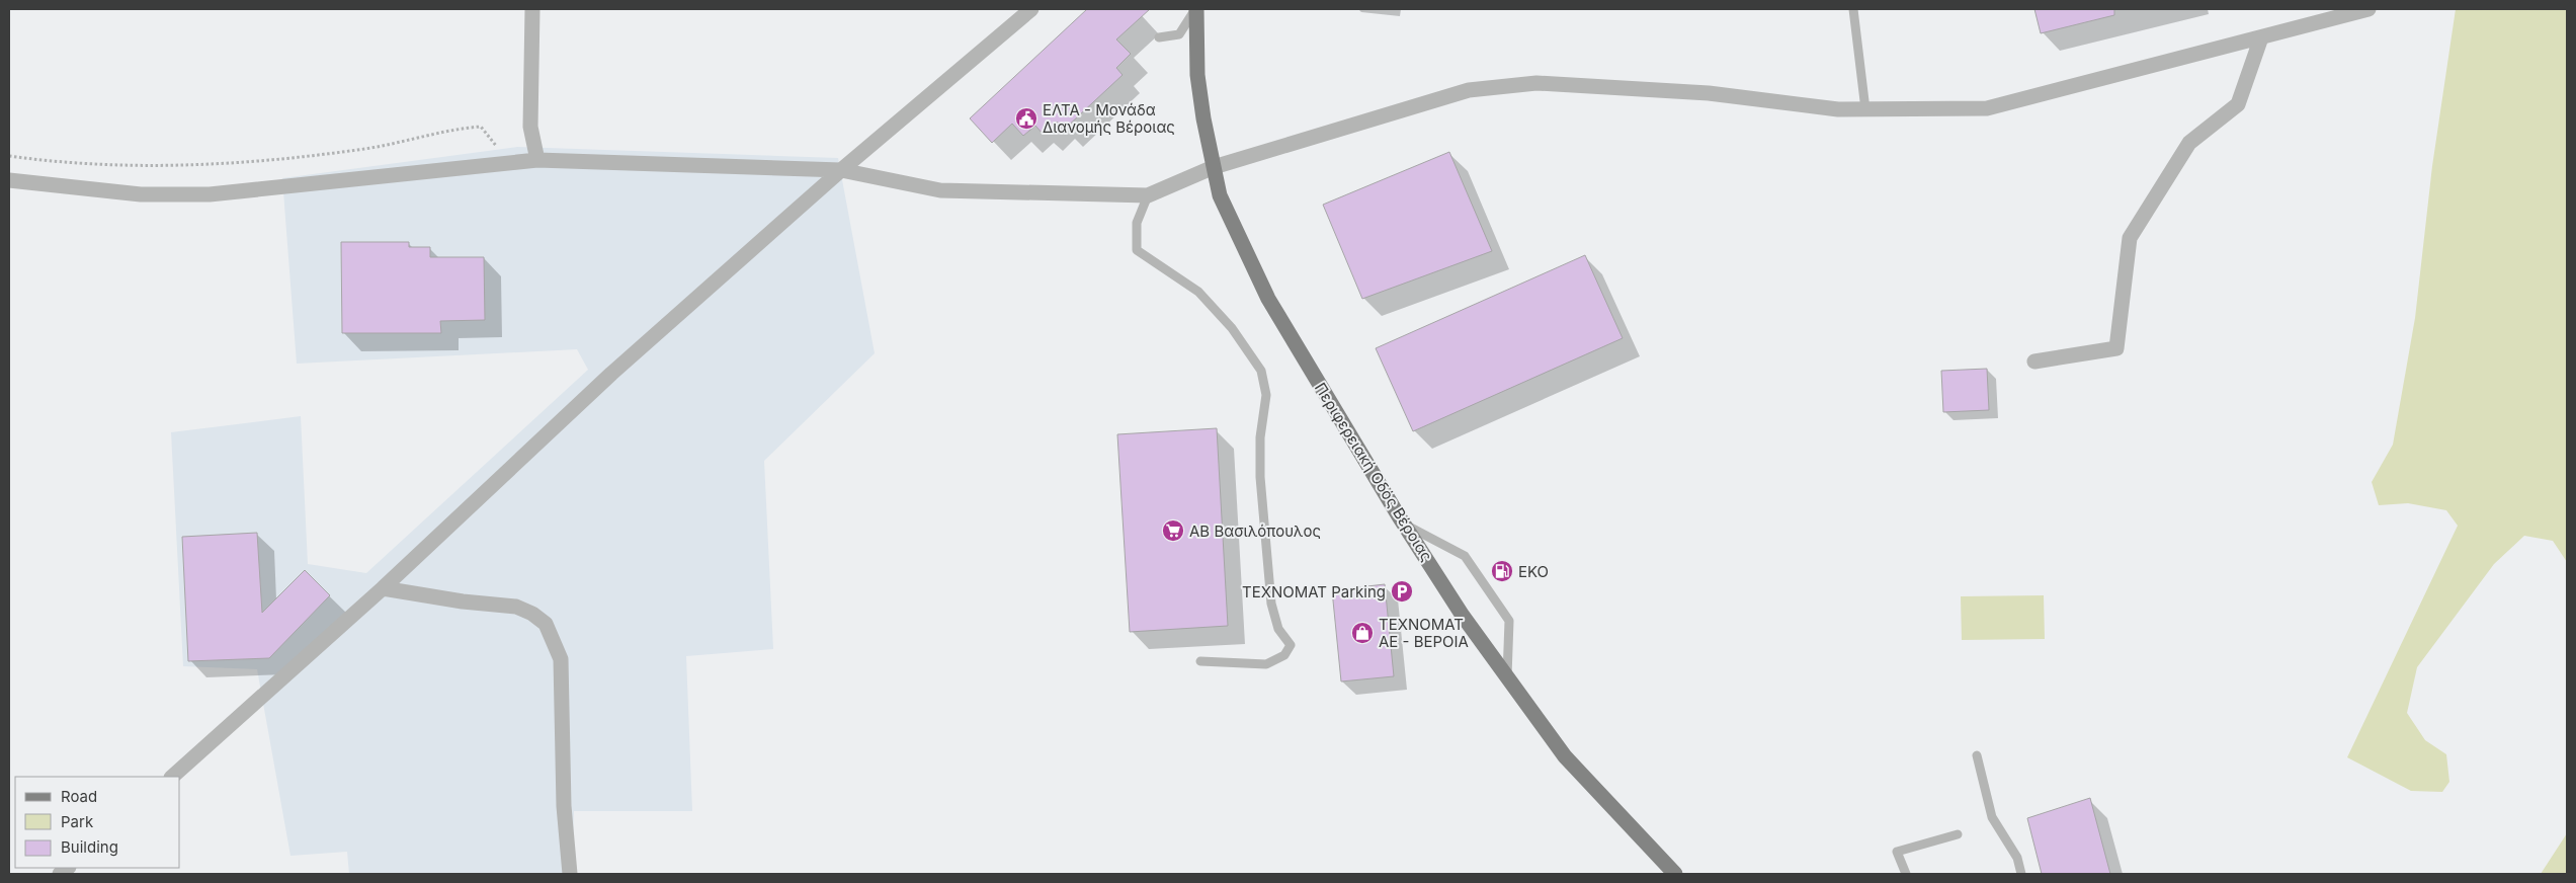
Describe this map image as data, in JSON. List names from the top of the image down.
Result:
{
  "streets": {
    "main road": ["Περιφερειακή Οδός Βέροιας"]
  },
  "places": {
    "public building": ["ΕΛΤΑ - Μονάδα Διανομής Βέροιας"],
    "supermarket": ["ΑΒ Βασιλόπουλος"],
    "fuel station": ["EKO"],
    "parking": ["ΤΕΧΝΟΜΑΤ Parking"],
    "shop": ["ΤΕΧΝΟΜΑΤ ΑΕ - ΒΕΡΟΙΑ"]
  },
  "legend": ["Road", "Park", "Building"]
}
